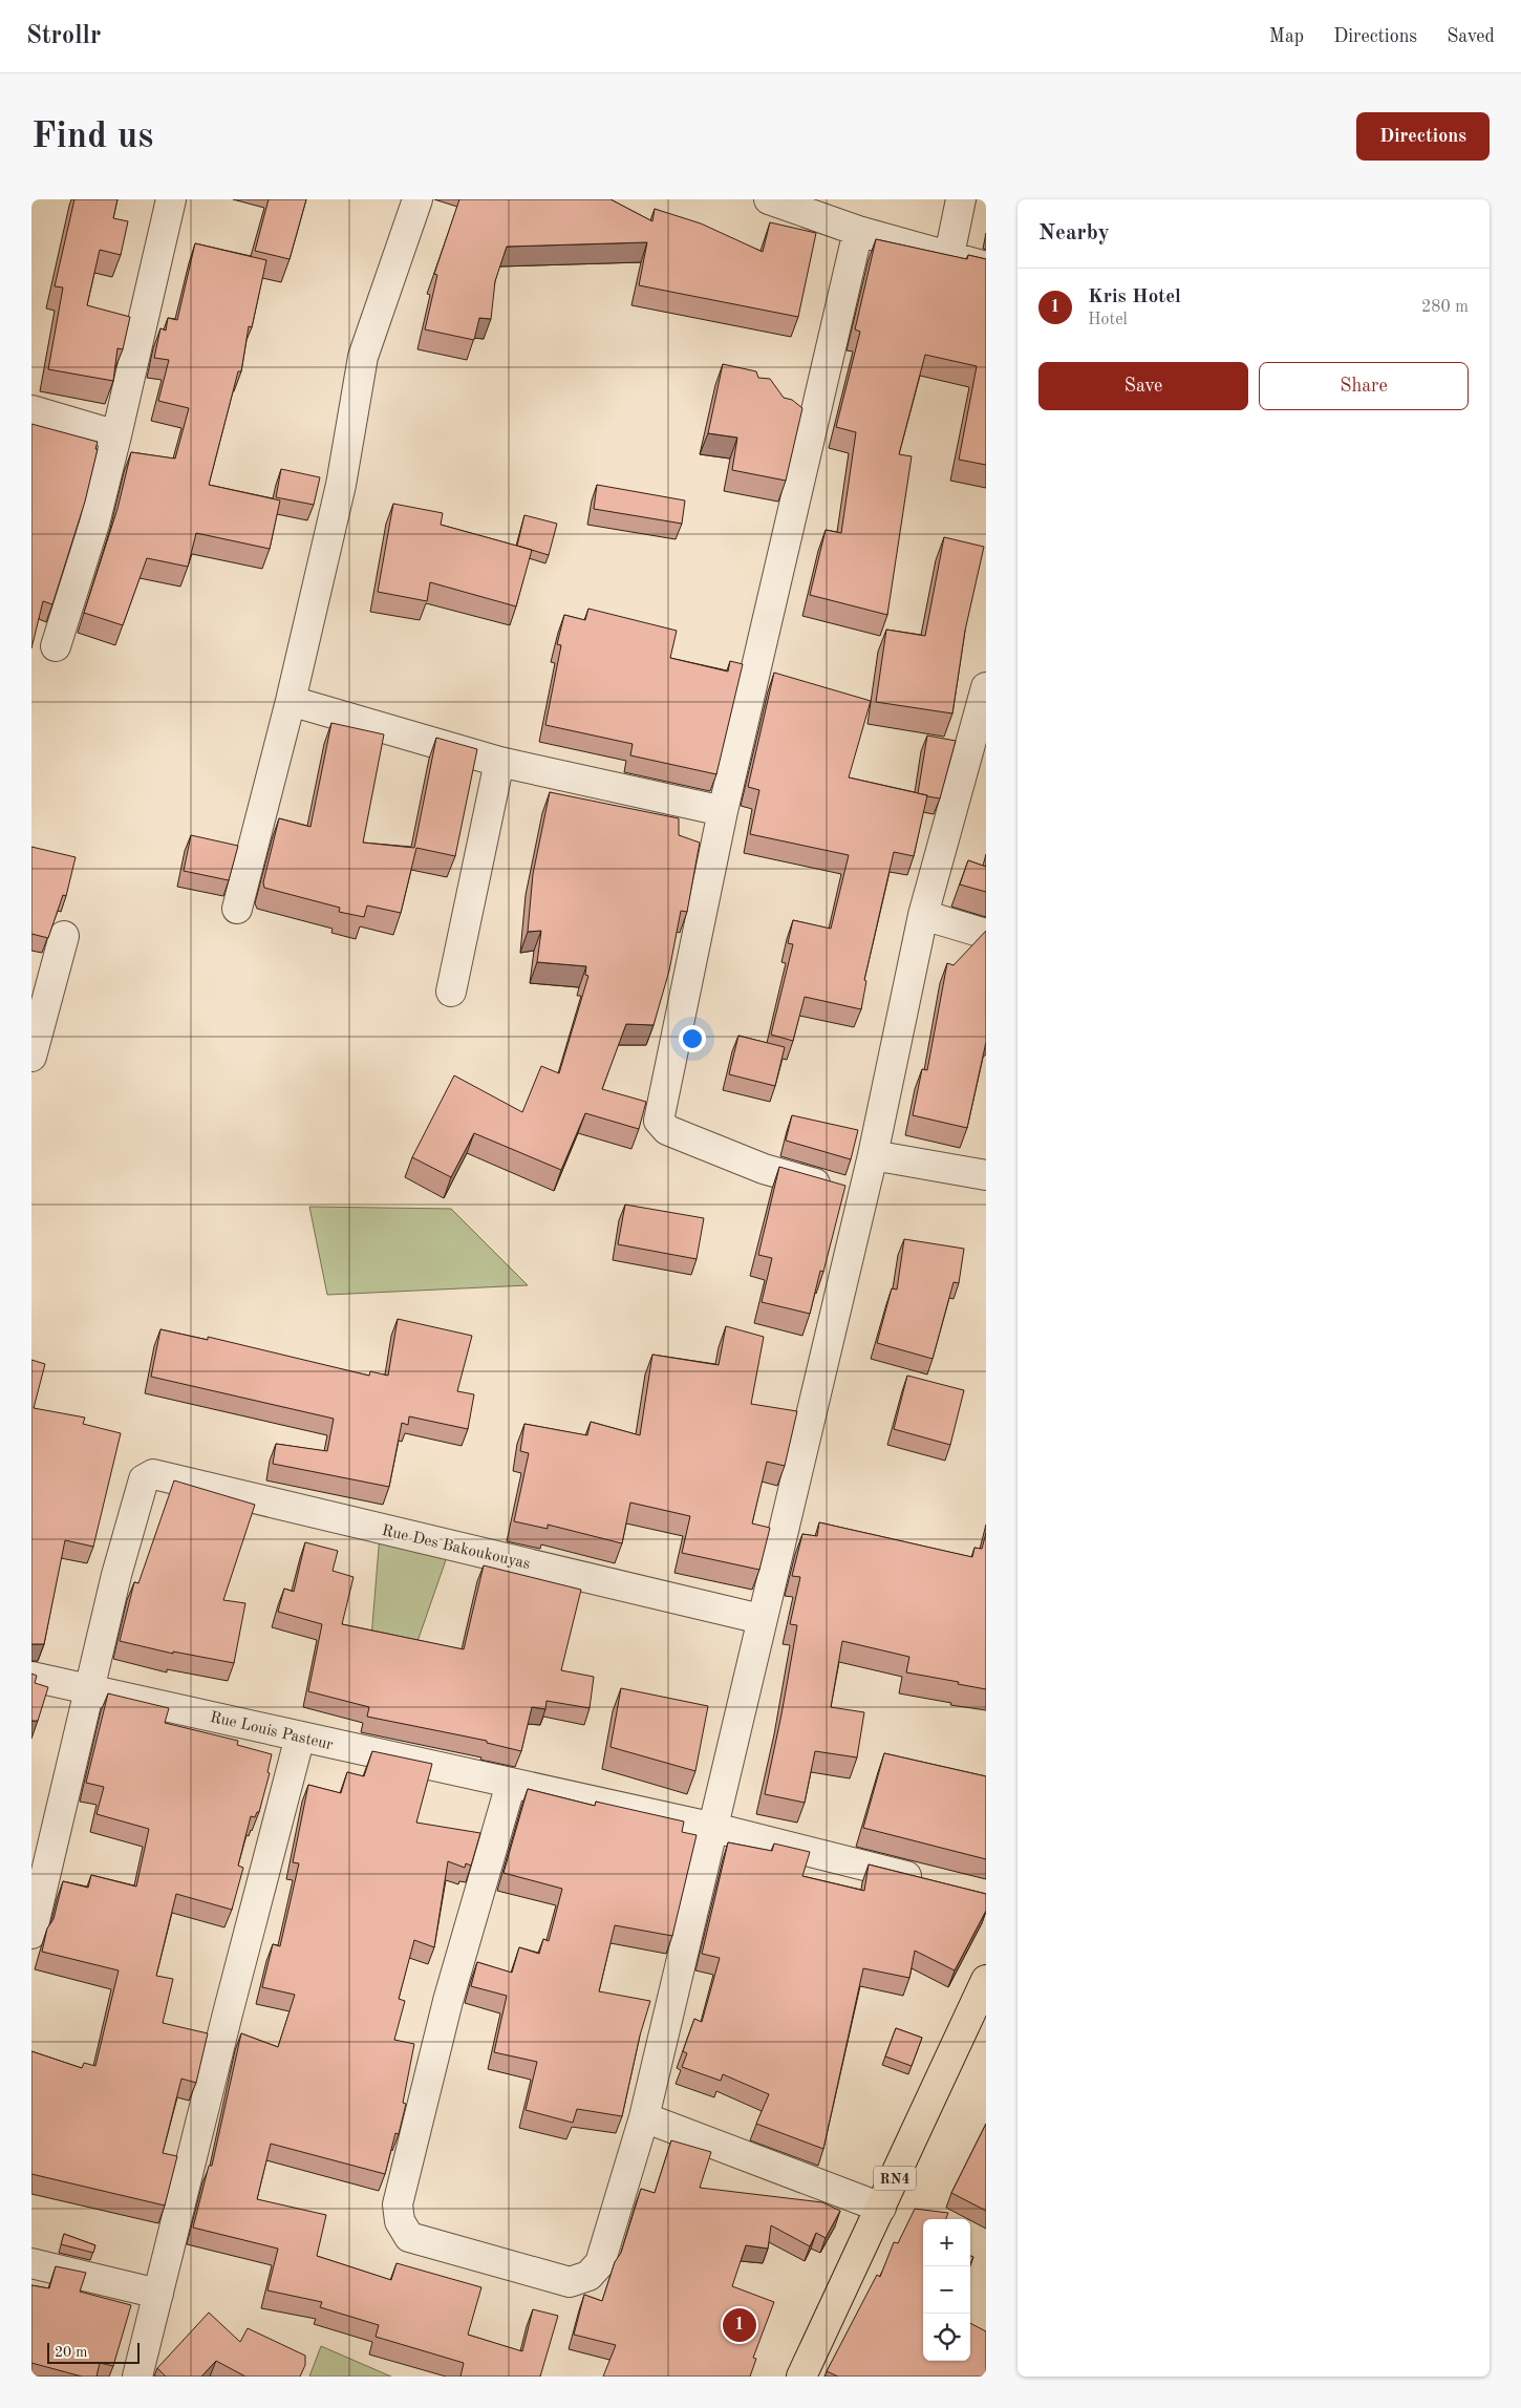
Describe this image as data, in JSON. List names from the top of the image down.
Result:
{
  "streets": {
    "highway": ["RN4"],
    "street": ["Rue Des Bakoukouyas", "Rue Louis Pasteur"]
  },
  "crossings": [
    ["Rue Des Bakoukouyas", "Rue Louis Pasteur"]
  ],
  "scale_bar": "20 m",
  "page": {
    "header": "Strollr",
    "nav": ["Map", "Directions", "Saved"],
    "buttons": [
      "Directions",
      ["Save", "Share"]
    ],
    "title": "Find us",
    "heading": "Nearby",
    "list": [
      {
        "mark": "1",
        "name": "Kris Hotel",
        "note": "Hotel",
        "value": "280 m"
      }
    ],
    "map_buttons": ["+", "−"],
    "pins": "1",
    "scale": "20 m"
  }
}
